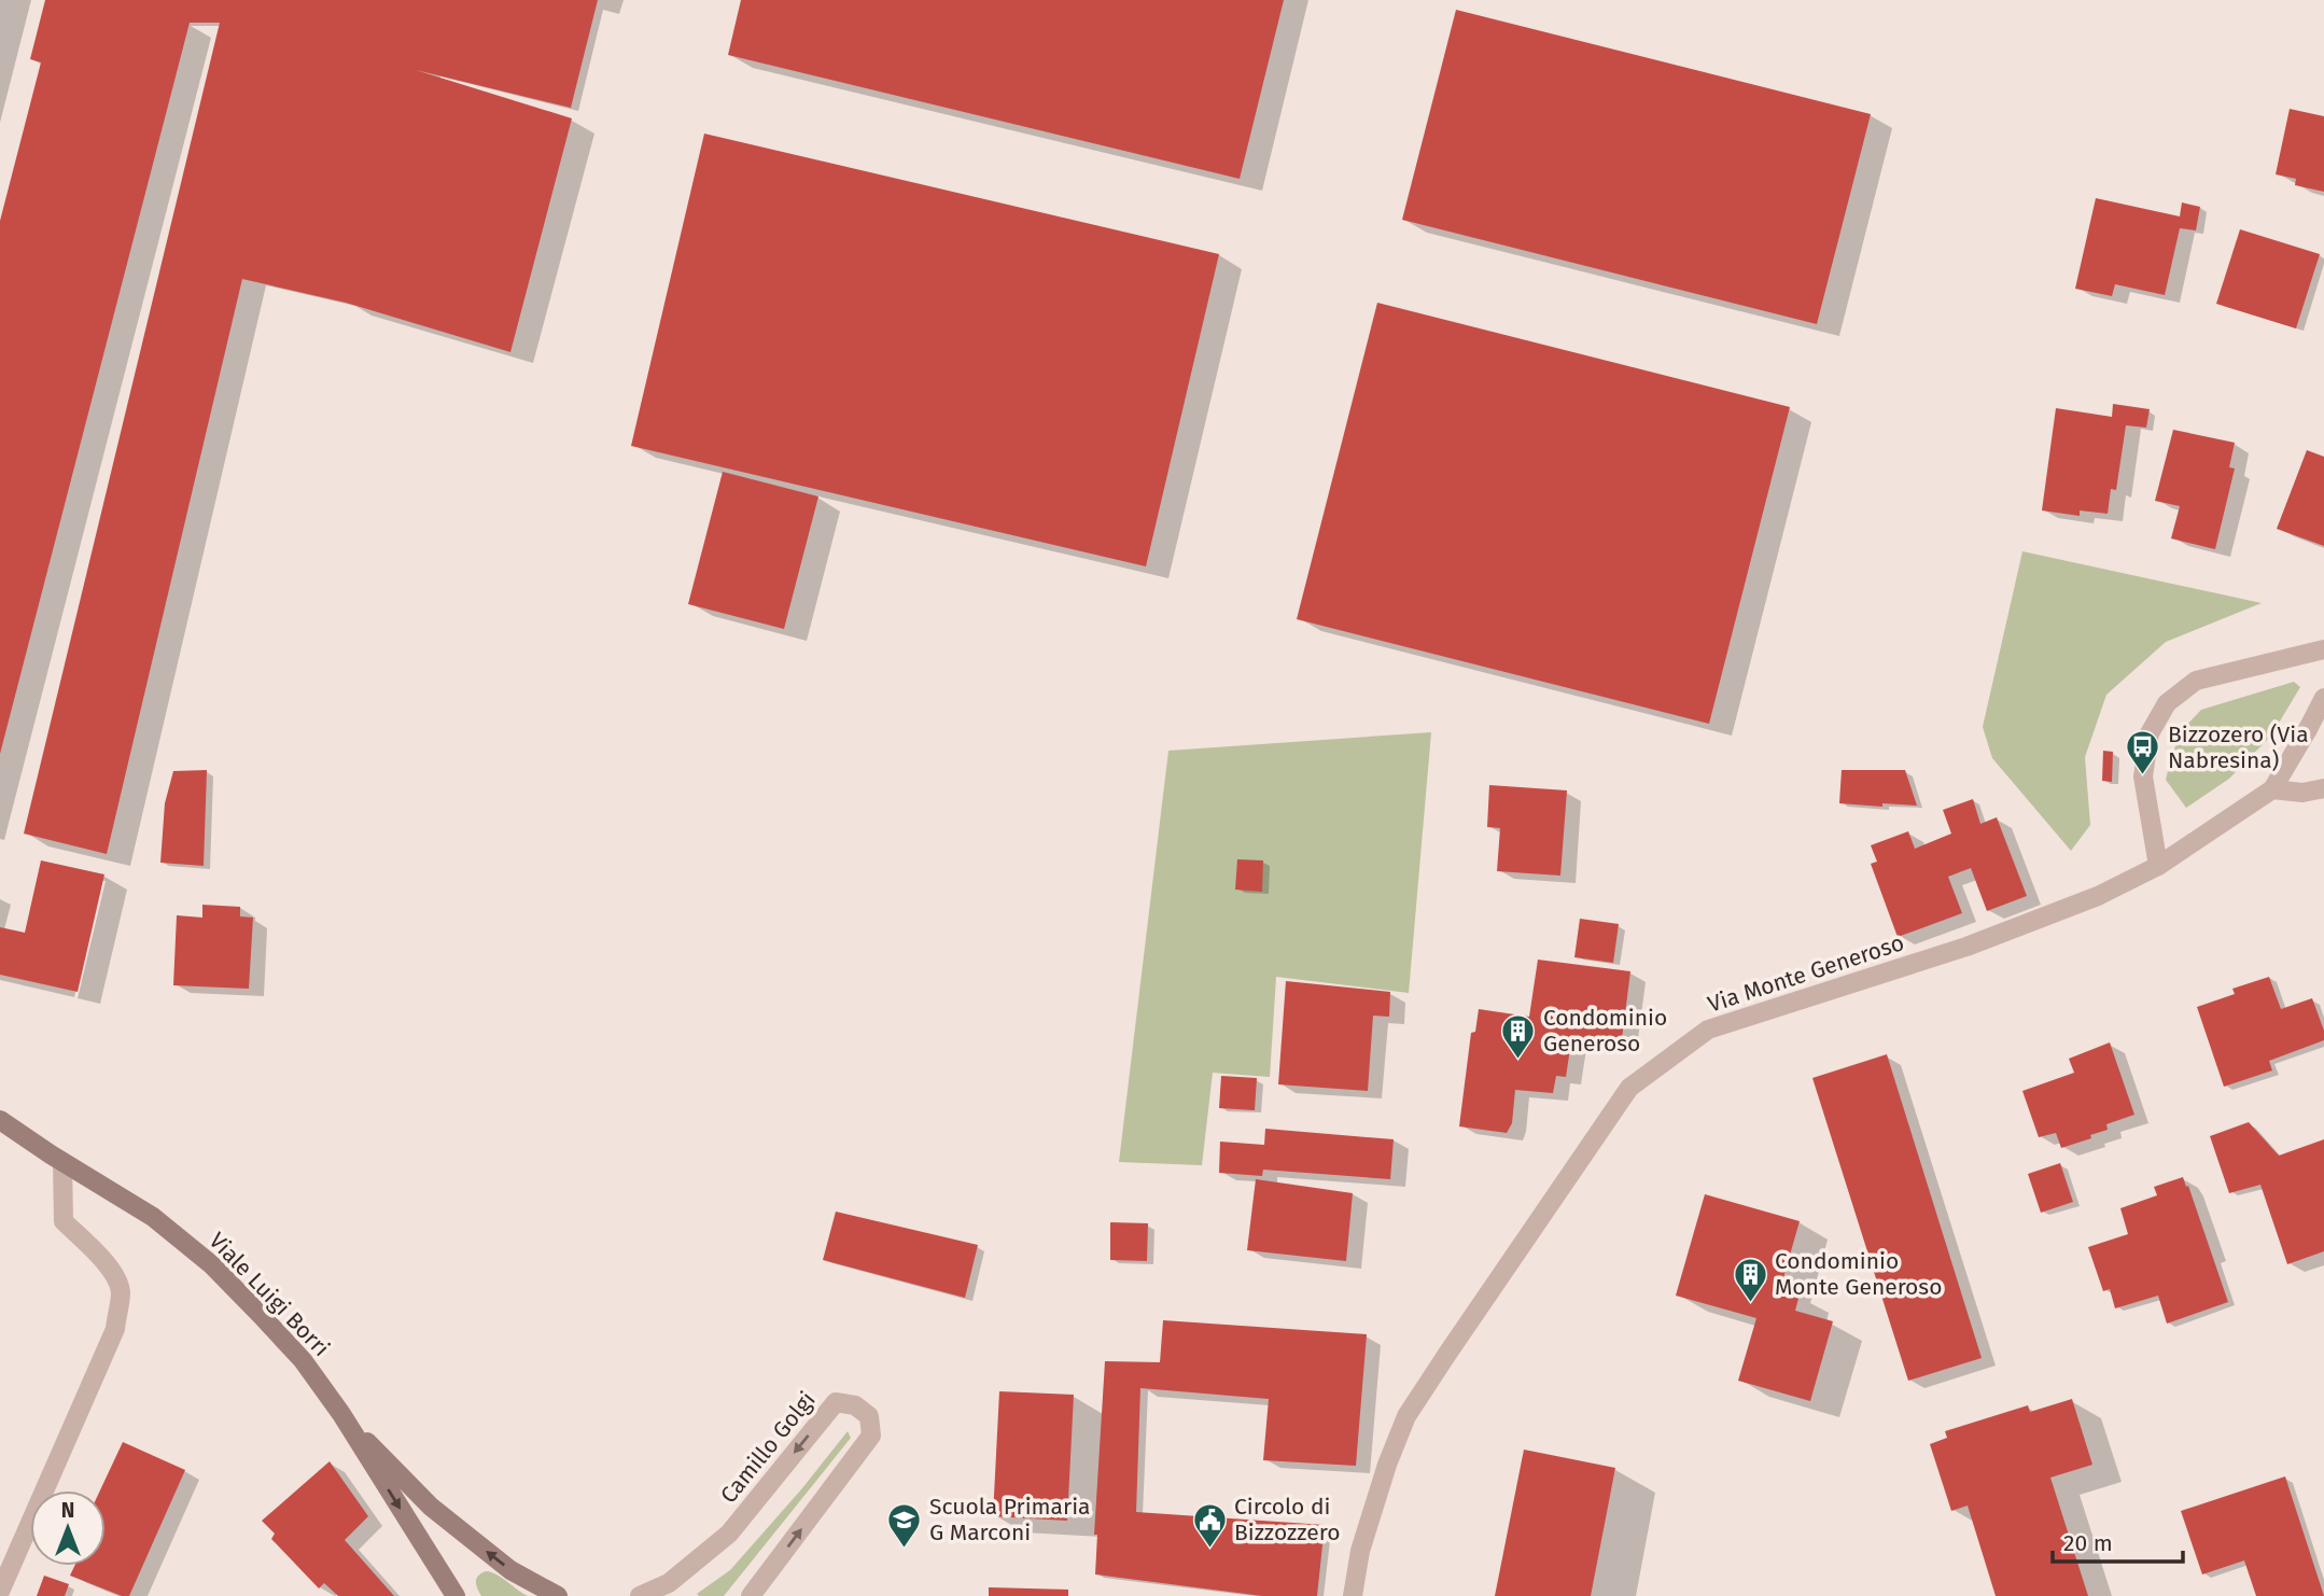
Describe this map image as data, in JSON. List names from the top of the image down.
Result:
{
  "streets": {
    "main road": ["Viale Luigi Borri"],
    "street": ["Via Monte Generoso", "Camillo Golgi"]
  },
  "places": {
    "bus stop": ["Bizzozero (Via Nabresina)"],
    "building": ["Condominio Generoso", "Condominio Monte Generoso"],
    "school or university": ["Scuola Primaria G Marconi"],
    "public building": ["Circolo di Bizzozzero"]
  },
  "scale_bar": "20 m",
  "north": "top"
}
